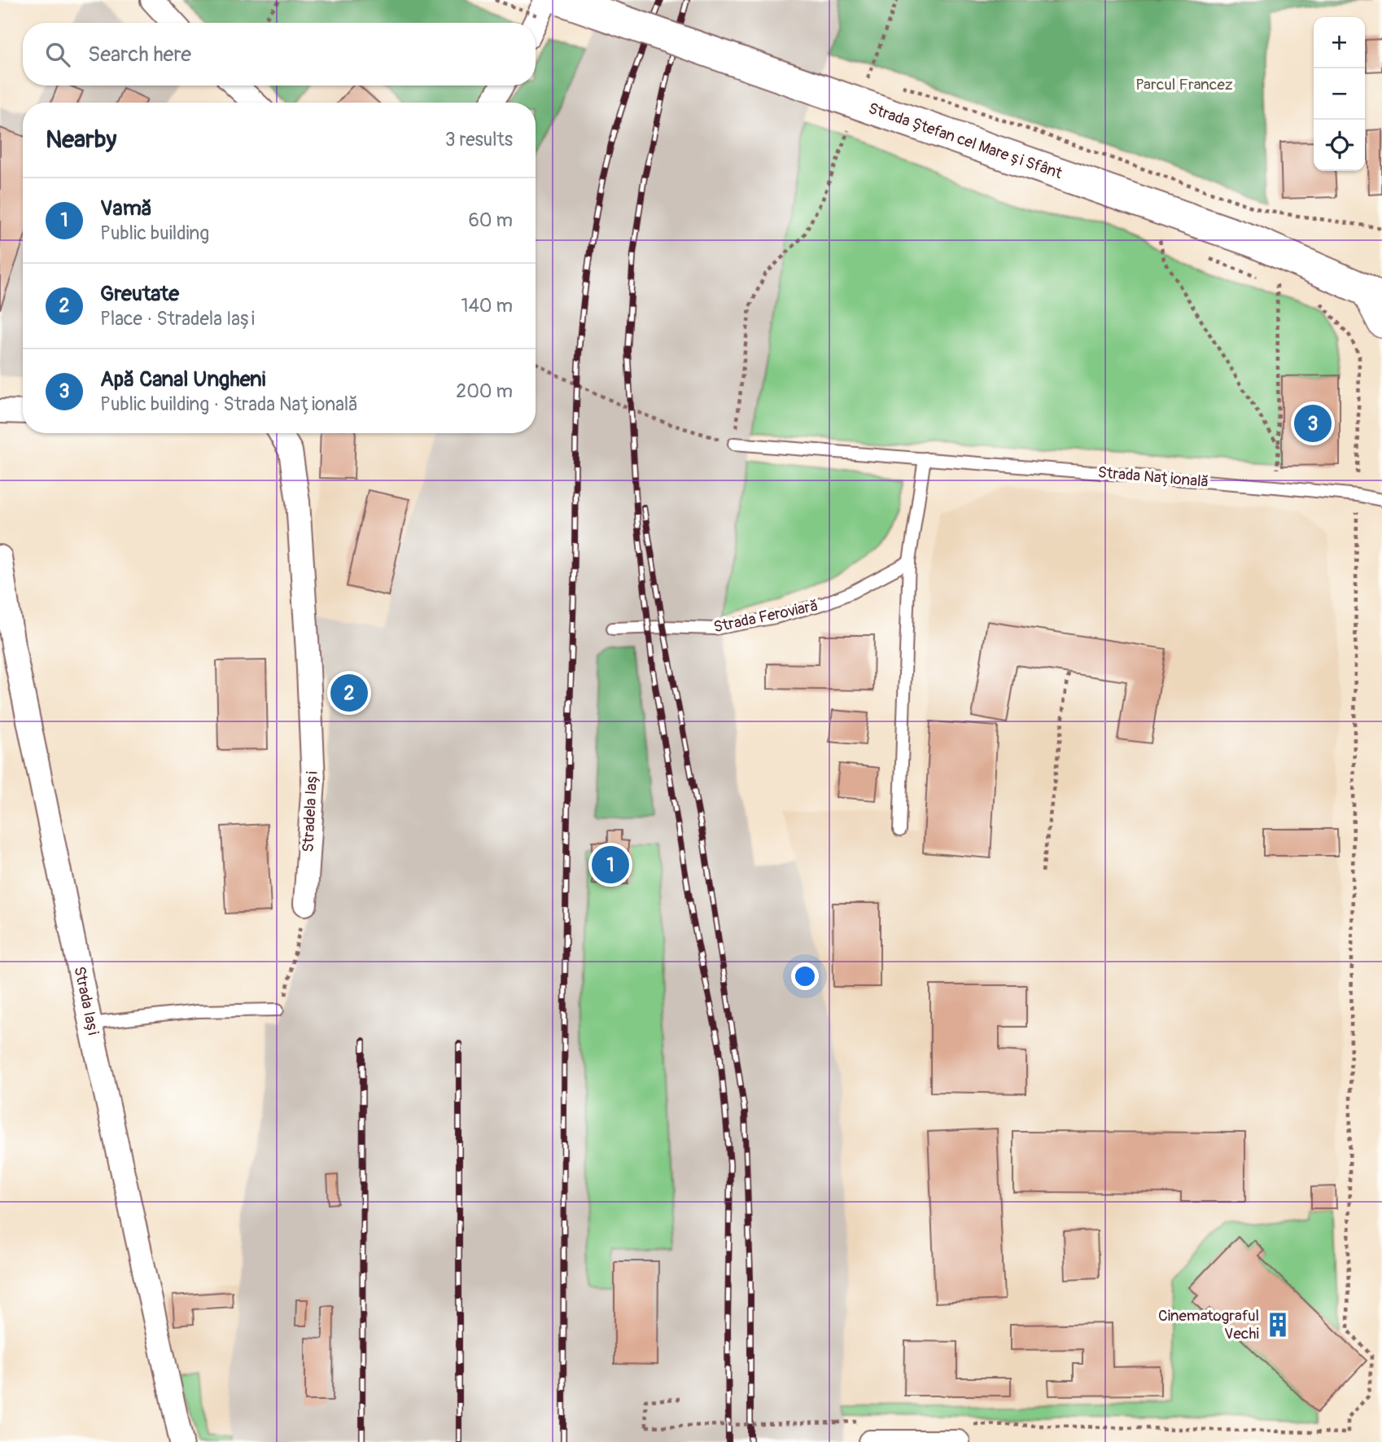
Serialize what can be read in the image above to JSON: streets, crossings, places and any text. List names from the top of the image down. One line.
{"streets":{"main road":["Strada Ștefan cel Mare și Sfânt"],"street":["Stradela Iași","Strada Iași"],"lane":["Strada Națională","Strada Feroviară"]},"parks":["Parcul Francez"],"places":{"building":["Cinematograful Vechi"]},"page":{"map_buttons":["+","−"],"search":"Search here","heading":["Nearby","3 results"],"list":[{"mark":"1","name":"Vamă","note":"Public building","value":"60 m"},{"mark":"2","name":"Greutate","note":"Place · Stradela Iași","value":"140 m"},{"mark":"3","name":"Apă Canal Ungheni","note":"Public building · Strada Națională","value":"200 m"}],"pins":["3","2","1"]}}
